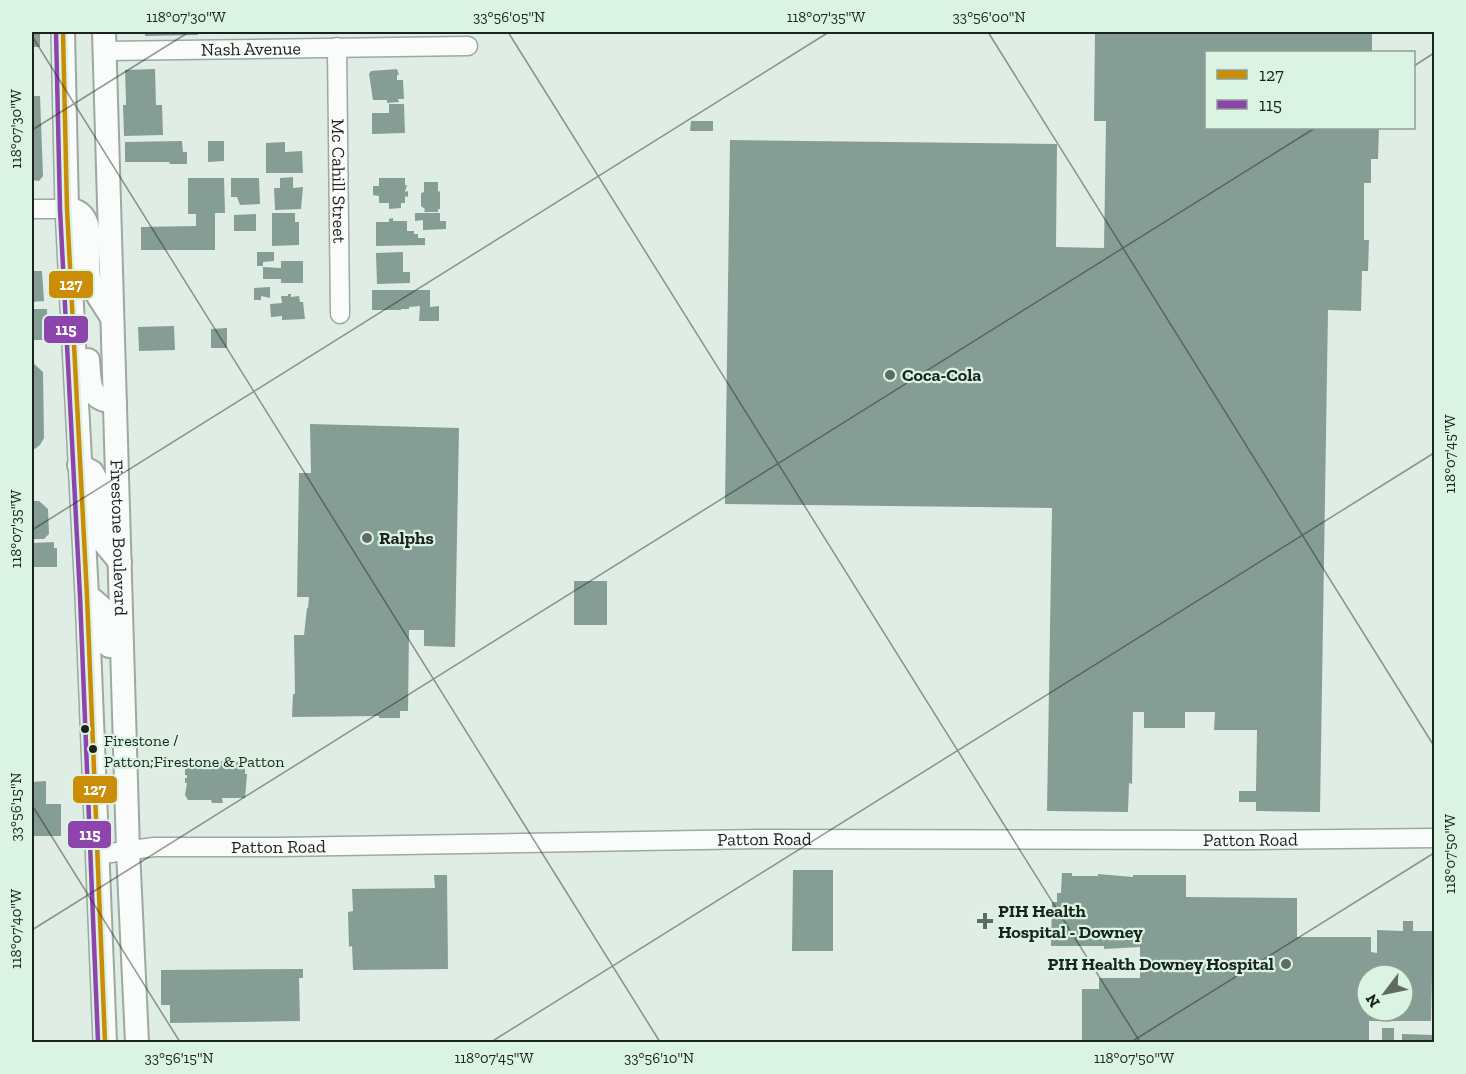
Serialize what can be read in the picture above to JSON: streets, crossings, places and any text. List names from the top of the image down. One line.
{"streets":{"main road":["Firestone Boulevard"],"street":["Nash Avenue","Mc Cahill Street","Patton Road"]},"crossings":[["Nash Avenue","Mc Cahill Street"],["Nash Avenue","Firestone Boulevard"],["Firestone Boulevard","Patton Road"]],"places":{"other":["Coca-Cola","Ralphs","Firestone / Patton;Firestone & Patton","PIH Health Downey Hospital"],"health":["PIH Health Hospital - Downey"]},"lines":["transit line 127","transit line 115"],"legend":["127","115"],"north":"bottom left","coordinates":["118°07'30\"W","33°56'05\"N","118°07'35\"W","33°56'00\"N","118°07'45\"W","33°56'15\"N","118°07'50\"W","118°07'40\"W","33°56'10\"N"]}
